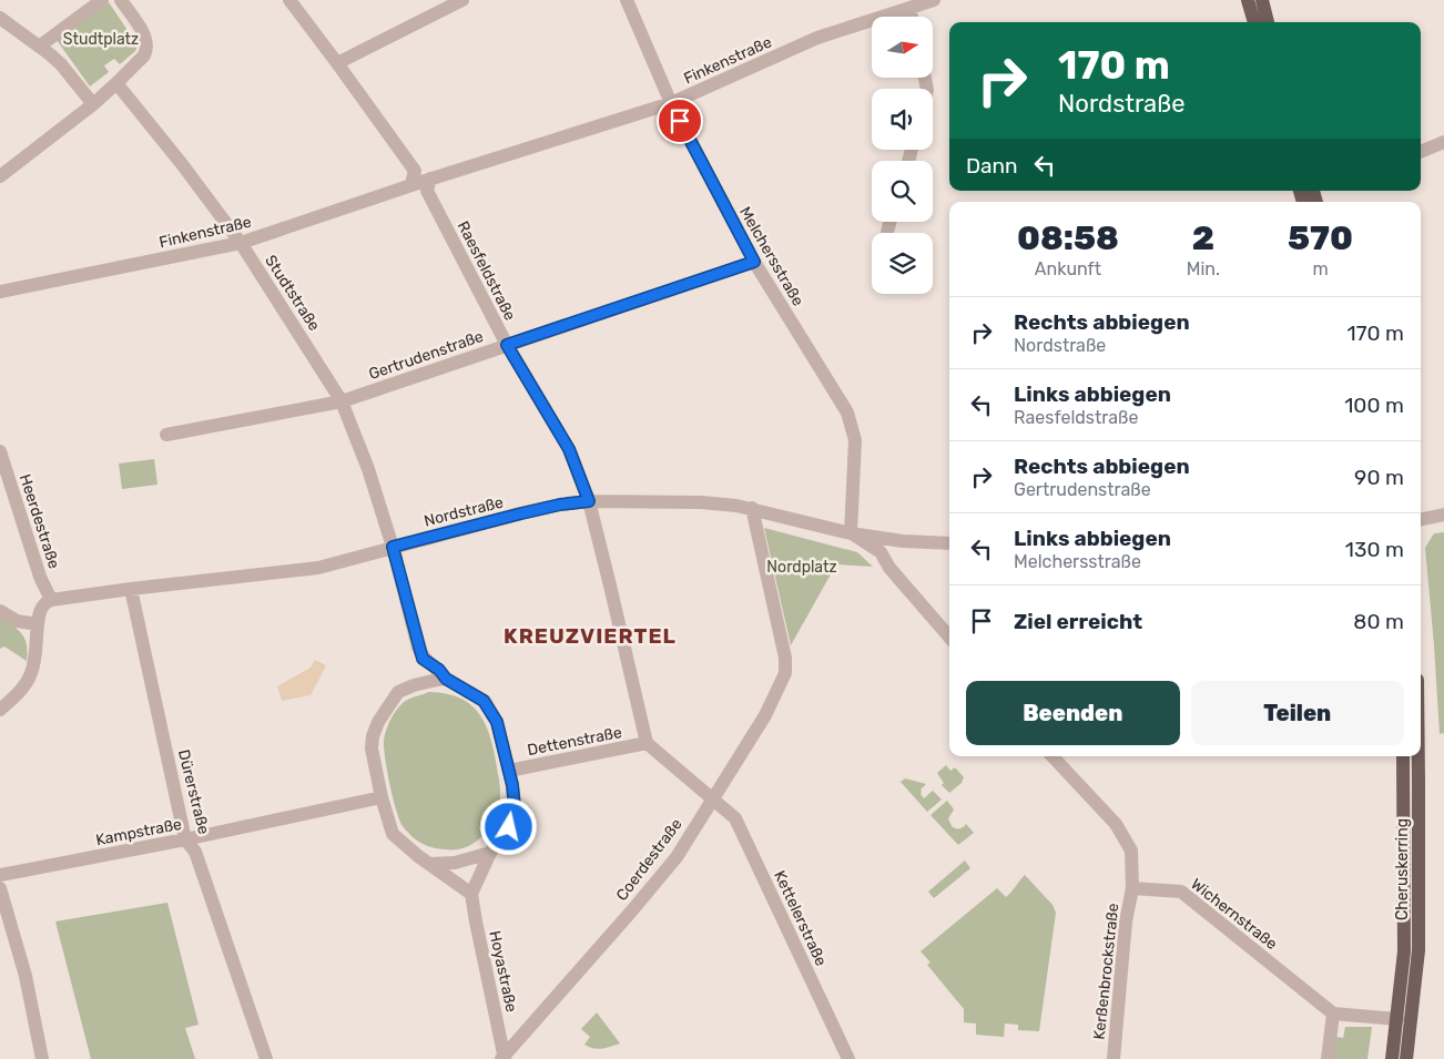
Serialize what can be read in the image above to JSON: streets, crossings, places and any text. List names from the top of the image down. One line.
{"streets":{"main road":["Cheruskerring"],"street":["Finkenstraße","Melchersstraße","Raesfeldstraße","Studtstraße","Gertrudenstraße","Nordstraße","Heerdestraße","Dettenstraße","Dürerstraße","Kampstraße","Coerdestraße","Wichernstraße","Kettelerstraße","Hoyastraße","Kerßenbrockstraße"]},"crossings":[["Finkenstraße","Melchersstraße"],["Finkenstraße","Raesfeldstraße"],["Finkenstraße","Studtstraße"],["Melchersstraße","Gertrudenstraße"],["Melchersstraße","Nordstraße"],["Raesfeldstraße","Gertrudenstraße"],["Raesfeldstraße","Nordstraße"],["Raesfeldstraße","Dettenstraße"],["Studtstraße","Gertrudenstraße"],["Studtstraße","Nordstraße"],["Nordstraße","Heerdestraße"],["Nordstraße","Dürerstraße"],["Nordstraße","Coerdestraße"],["Dettenstraße","Kampstraße"],["Dürerstraße","Kampstraße"],["Coerdestraße","Kettelerstraße"],["Coerdestraße","Hoyastraße"],["Wichernstraße","Kerßenbrockstraße"]],"districts":["KREUZVIERTEL"],"parks":["Studtplatz","Nordplatz"],"north":"right","page":{"turn":["170 m","Nordstraße"],"then":"Dann","eta":["08:58","Ankunft","2","Min.","570","m"],"list":[{"name":"Rechts abbiegen","note":"Nordstraße","value":"170 m"},{"name":"Links abbiegen","note":"Raesfeldstraße","value":"100 m"},{"name":"Rechts abbiegen","note":"Gertrudenstraße","value":"90 m"},{"name":"Links abbiegen","note":"Melchersstraße","value":"130 m"},{"name":"Ziel erreicht","value":"80 m"}],"buttons":["Beenden","Teilen"]}}
